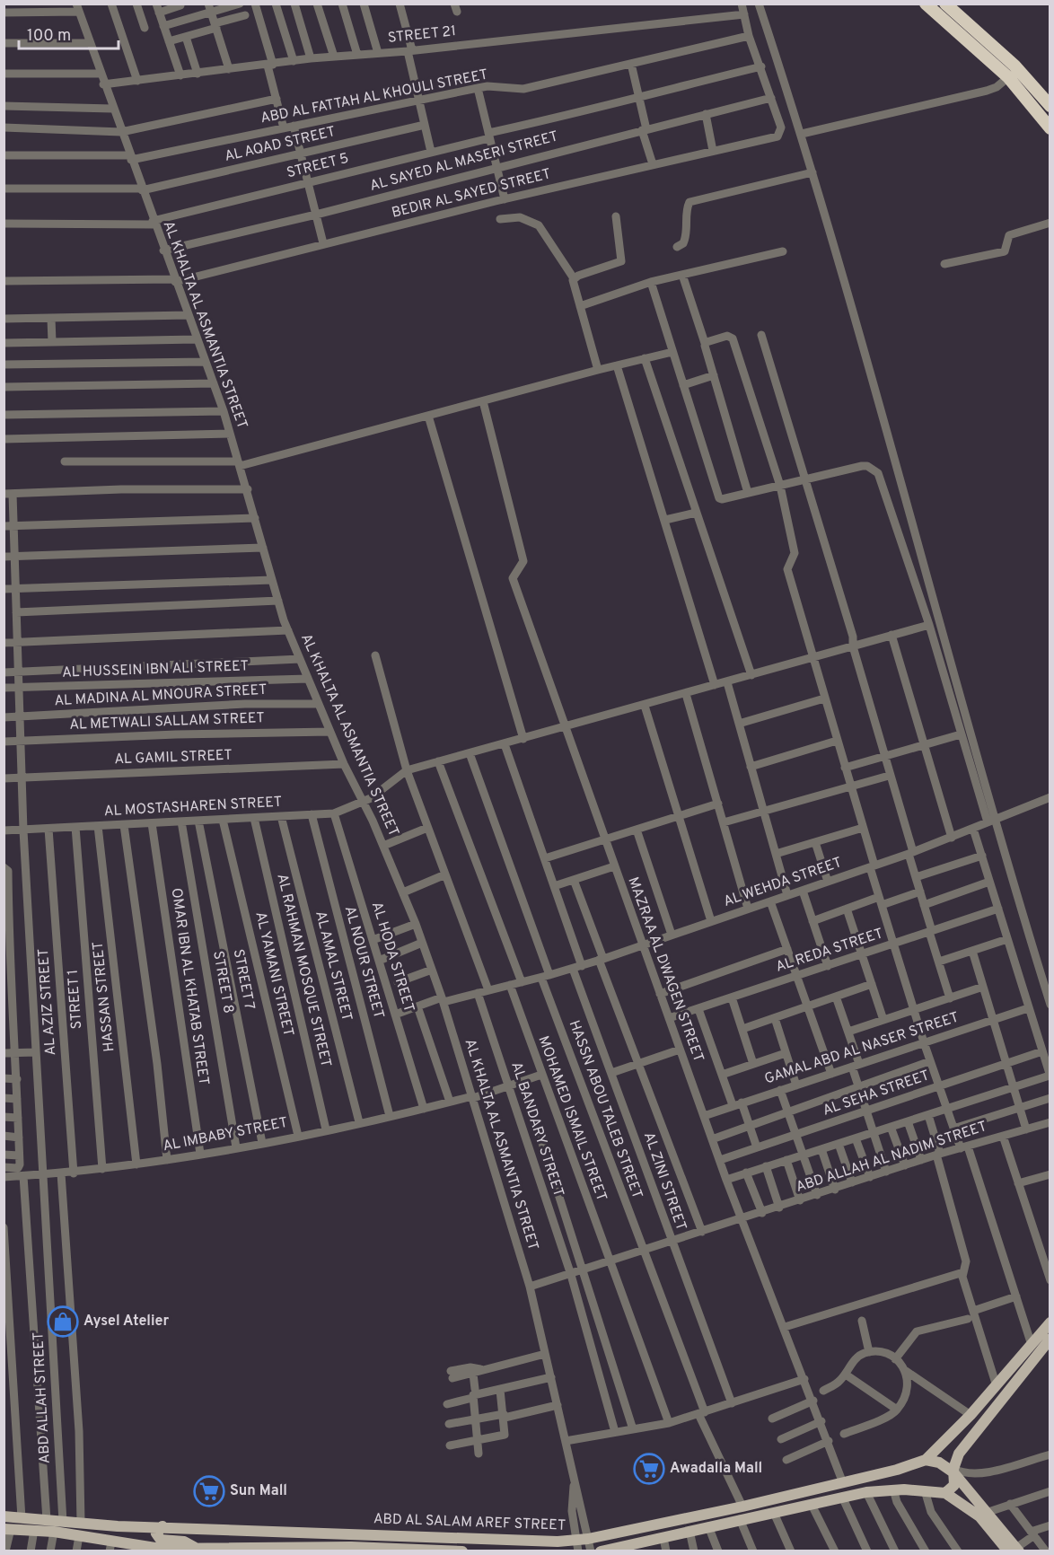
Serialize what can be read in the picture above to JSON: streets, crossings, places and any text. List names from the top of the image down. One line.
{"streets":{"main road":["ABD AL SALAM AREF STREET"],"street":["STREET 21","ABD AL FATTAH AL KHOULI STREET","AL AQAD STREET","AL SAYED AL MASERI STREET","STREET 5","BEDIR AL SAYED STREET","AL KHALTA AL ASMANTIA STREET","AL HUSSEIN IBN ALI STREET","AL MADINA AL MNOURA STREET","AL METWALI SALLAM STREET","AL GAMIL STREET","AL MOSTASHAREN STREET","AL WEHDA STREET","AL REDA STREET","AL HODA STREET","AL NOUR STREET","AL AMAL STREET","MAZRAA AL DWAGEN STREET","AL RAHMAN MOSQUE STREET","AL YAMANI STREET","STREET 7","STREET 8","OMAR IBN AL KHATAB STREET","HASSAN STREET","STREET 1","AL AZIZ STREET","GAMAL ABD AL NASER STREET","AL SEHA STREET","HASSN ABOU TALEB STREET","MOHAMED ISMAIL STREET","AL BANDARY STREET","AL IMBABY STREET","ABD ALLAH AL NADIM STREET","AL ZINI STREET","ABD ALLAH STREET"]},"crossings":[["STREET 21","AL KHALTA AL ASMANTIA STREET"],["ABD AL FATTAH AL KHOULI STREET","AL KHALTA AL ASMANTIA STREET"],["AL AQAD STREET","AL KHALTA AL ASMANTIA STREET"],["AL SAYED AL MASERI STREET","AL KHALTA AL ASMANTIA STREET"],["STREET 5","AL KHALTA AL ASMANTIA STREET"],["BEDIR AL SAYED STREET","AL KHALTA AL ASMANTIA STREET"],["AL KHALTA AL ASMANTIA STREET","AL HUSSEIN IBN ALI STREET"],["AL KHALTA AL ASMANTIA STREET","AL MADINA AL MNOURA STREET"],["AL KHALTA AL ASMANTIA STREET","AL METWALI SALLAM STREET"],["AL KHALTA AL ASMANTIA STREET","AL GAMIL STREET"],["AL KHALTA AL ASMANTIA STREET","AL MOSTASHAREN STREET"],["AL KHALTA AL ASMANTIA STREET","AL WEHDA STREET"],["AL KHALTA AL ASMANTIA STREET","AL IMBABY STREET"],["AL KHALTA AL ASMANTIA STREET","ABD ALLAH AL NADIM STREET"],["AL KHALTA AL ASMANTIA STREET","ABD AL SALAM AREF STREET"],["AL HUSSEIN IBN ALI STREET","ABD ALLAH STREET"],["AL MADINA AL MNOURA STREET","ABD ALLAH STREET"],["AL METWALI SALLAM STREET","ABD ALLAH STREET"],["AL GAMIL STREET","ABD ALLAH STREET"],["AL MOSTASHAREN STREET","AL HODA STREET"],["AL MOSTASHAREN STREET","AL NOUR STREET"],["AL MOSTASHAREN STREET","AL AMAL STREET"],["AL MOSTASHAREN STREET","AL RAHMAN MOSQUE STREET"],["AL MOSTASHAREN STREET","AL YAMANI STREET"],["AL MOSTASHAREN STREET","STREET 7"],["AL MOSTASHAREN STREET","STREET 8"],["AL MOSTASHAREN STREET","OMAR IBN AL KHATAB STREET"],["AL MOSTASHAREN STREET","HASSAN STREET"],["AL MOSTASHAREN STREET","STREET 1"],["AL MOSTASHAREN STREET","AL AZIZ STREET"],["AL MOSTASHAREN STREET","ABD ALLAH STREET"],["AL WEHDA STREET","AL HODA STREET"],["AL WEHDA STREET","MAZRAA AL DWAGEN STREET"],["AL WEHDA STREET","HASSN ABOU TALEB STREET"],["AL WEHDA STREET","MOHAMED ISMAIL STREET"],["AL WEHDA STREET","AL BANDARY STREET"],["AL WEHDA STREET","AL ZINI STREET"],["AL REDA STREET","MAZRAA AL DWAGEN STREET"],["AL HODA STREET","AL IMBABY STREET"],["AL NOUR STREET","AL IMBABY STREET"],["AL AMAL STREET","AL IMBABY STREET"],["MAZRAA AL DWAGEN STREET","GAMAL ABD AL NASER STREET"],["MAZRAA AL DWAGEN STREET","AL SEHA STREET"],["MAZRAA AL DWAGEN STREET","ABD ALLAH AL NADIM STREET"],["MAZRAA AL DWAGEN STREET","ABD AL SALAM AREF STREET"],["AL RAHMAN MOSQUE STREET","AL IMBABY STREET"],["AL YAMANI STREET","AL IMBABY STREET"],["STREET 7","AL IMBABY STREET"],["STREET 8","AL IMBABY STREET"],["OMAR IBN AL KHATAB STREET","AL IMBABY STREET"],["HASSAN STREET","AL IMBABY STREET"],["STREET 1","AL IMBABY STREET"],["AL AZIZ STREET","AL IMBABY STREET"],["HASSN ABOU TALEB STREET","ABD ALLAH AL NADIM STREET"],["HASSN ABOU TALEB STREET","ABD AL SALAM AREF STREET"],["MOHAMED ISMAIL STREET","AL IMBABY STREET"],["MOHAMED ISMAIL STREET","ABD ALLAH AL NADIM STREET"],["AL BANDARY STREET","AL IMBABY STREET"],["AL BANDARY STREET","ABD ALLAH AL NADIM STREET"],["AL IMBABY STREET","ABD ALLAH STREET"],["ABD ALLAH AL NADIM STREET","AL ZINI STREET"],["ABD ALLAH STREET","ABD AL SALAM AREF STREET"]],"places":{"shop":["Aysel Atelier"],"supermarket":["Awadalla Mall","Sun Mall"]},"scale_bar":"100 m"}
